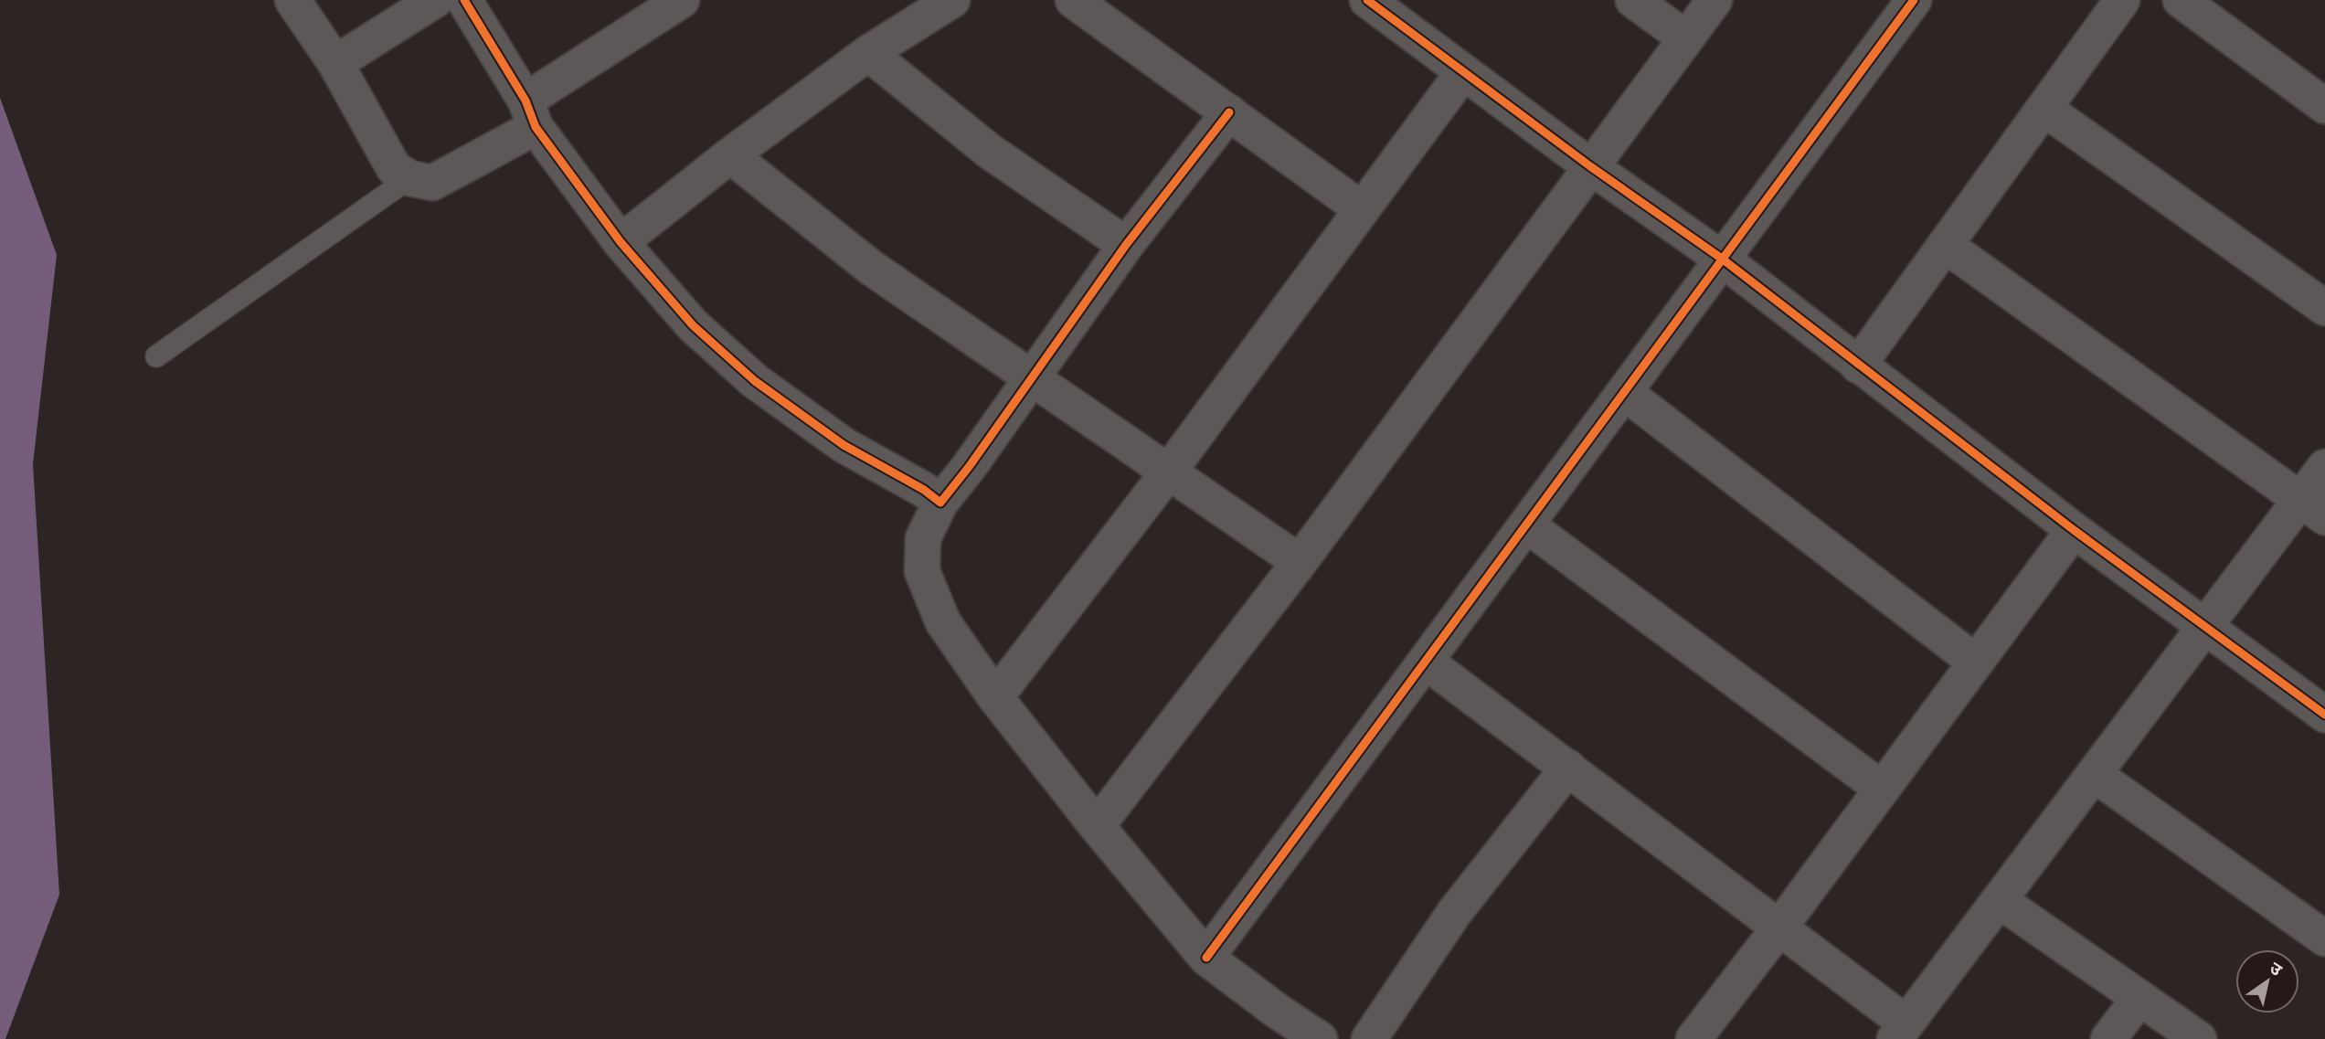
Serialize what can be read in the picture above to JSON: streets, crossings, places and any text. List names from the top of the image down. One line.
{"north":"top right"}
